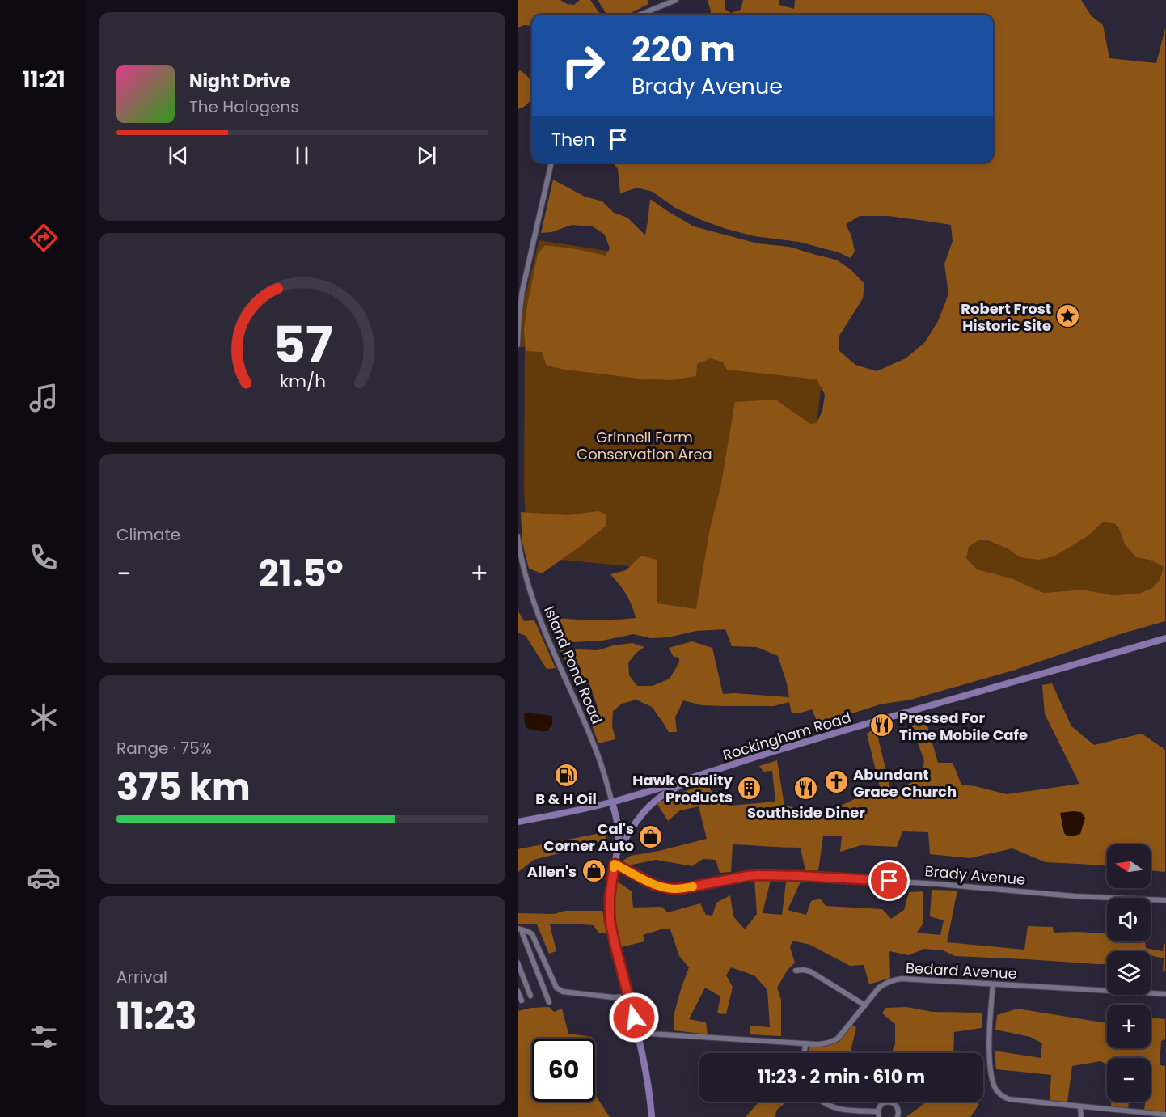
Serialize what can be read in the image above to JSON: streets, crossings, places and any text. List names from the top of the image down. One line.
{"streets":{"main road":["Rockingham Road"],"street":["Island Pond Road","Brady Avenue","Bedard Avenue"]},"crossings":[["Island Pond Road","Rockingham Road"]],"parks":["Grinnell Farm Conservation Area"],"places":{"place":["Robert Frost Historic Site"],"restaurant":["Pressed For Time Mobile Cafe","Southside Diner"],"fuel station":["B & H Oil"],"church":["Abundant Grace Church"],"building":["Hawk Quality Products"],"shop":["Cal's Corner Auto","Allen's"]},"north":"left","page":{"tabs":"11:21","turn":["220 m","Brady Avenue"],"song":["Night Drive","The Halogens"],"then":"Then","tile":["Climate",["Range · 75%","375 km"],["Arrival","11:23"]],"heat":["−","21.5°","+"],"map_buttons":["+","−"],"limit":"60","trip":"11:23 · 2 min · 610 m","gauge":["57","km/h"]}}
